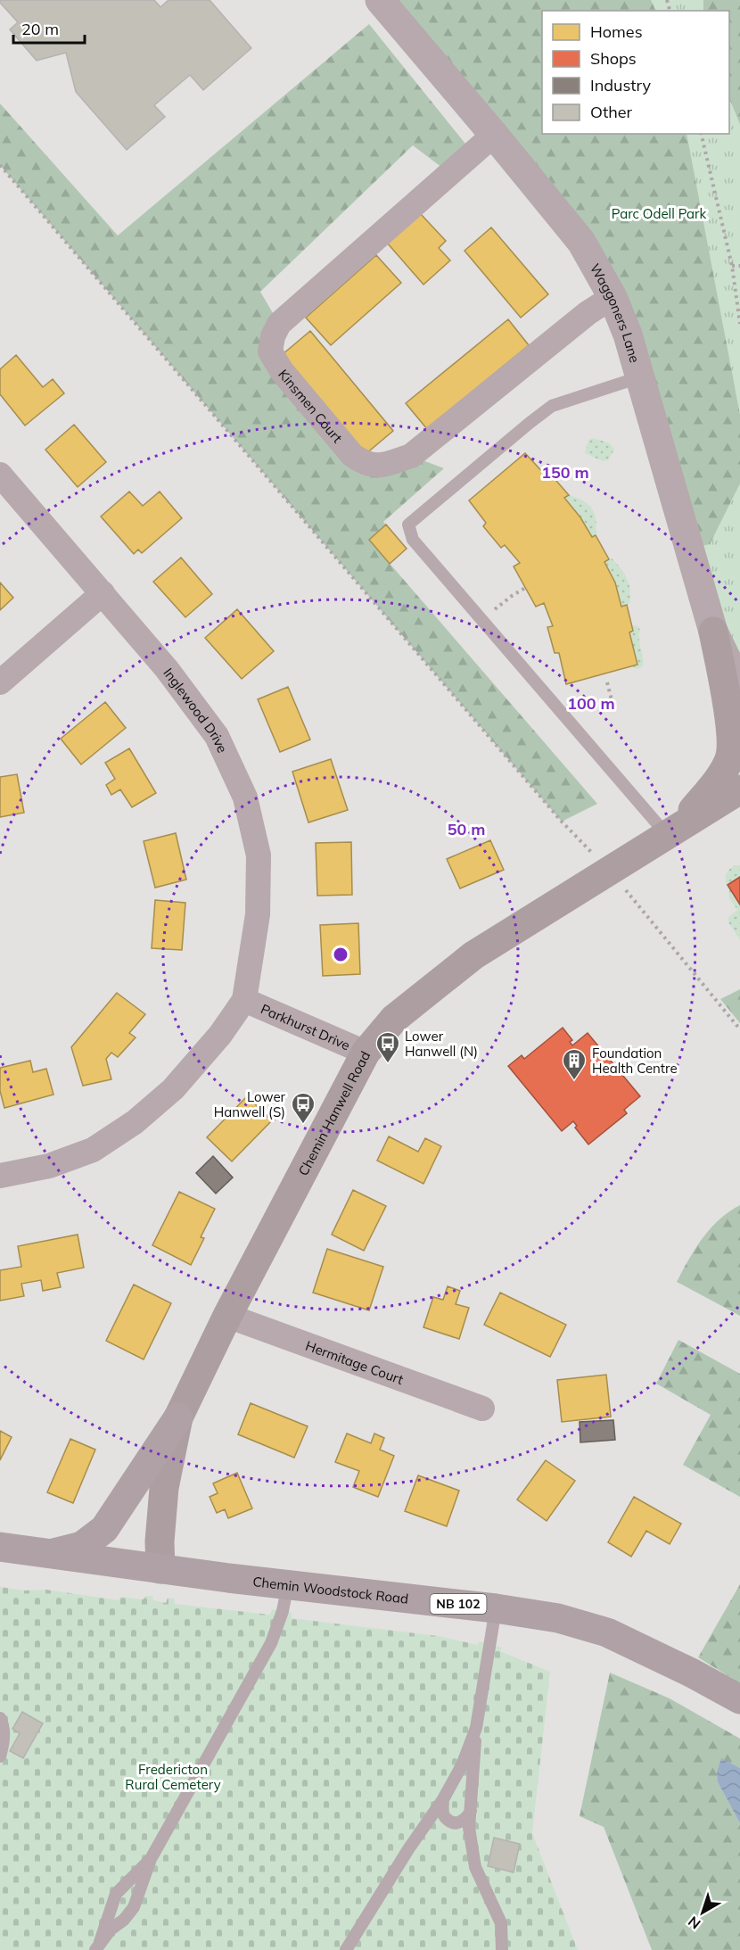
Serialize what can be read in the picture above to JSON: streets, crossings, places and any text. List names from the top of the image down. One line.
{"streets":{"main road":["Chemin Hanwell Road","Chemin Woodstock Road","NB 102"],"street":["Waggoners Lane","Kinsmen Court","Inglewood Drive","Parkhurst Drive","Hermitage Court"]},"crossings":[["Waggoners Lane","Kinsmen Court"],["Inglewood Drive","Parkhurst Drive"],["Parkhurst Drive","Chemin Hanwell Road"],["Chemin Hanwell Road","Hermitage Court"],["Chemin Hanwell Road","Chemin Woodstock Road"]],"parks":["Parc Odell Park","Fredericton Rural Cemetery"],"places":{"bus stop":["Lower Hanwell (N)","Lower Hanwell (S)"],"building":["Foundation Health Centre"]},"legend":["Homes","Shops","Industry","Other"],"scale_bar":"20 m","north":"bottom left","rings":["150 m","100 m","50 m"]}
